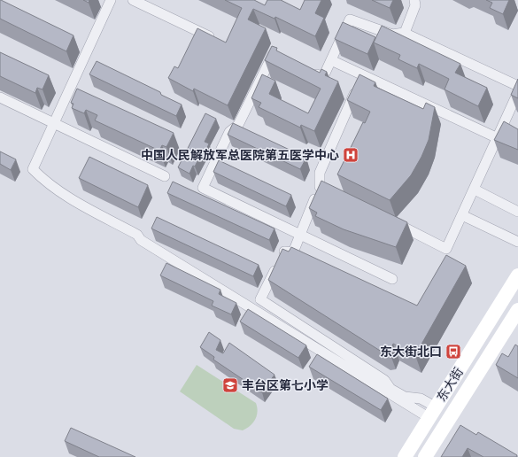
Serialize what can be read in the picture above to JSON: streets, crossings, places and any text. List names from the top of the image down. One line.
{"streets":{"main road":["东大街"]},"places":{"hospital":["中国人民解放军总医院第五医学中心"],"bus stop":["东大街北口"],"school or university":["丰台区第七小学"]}}
